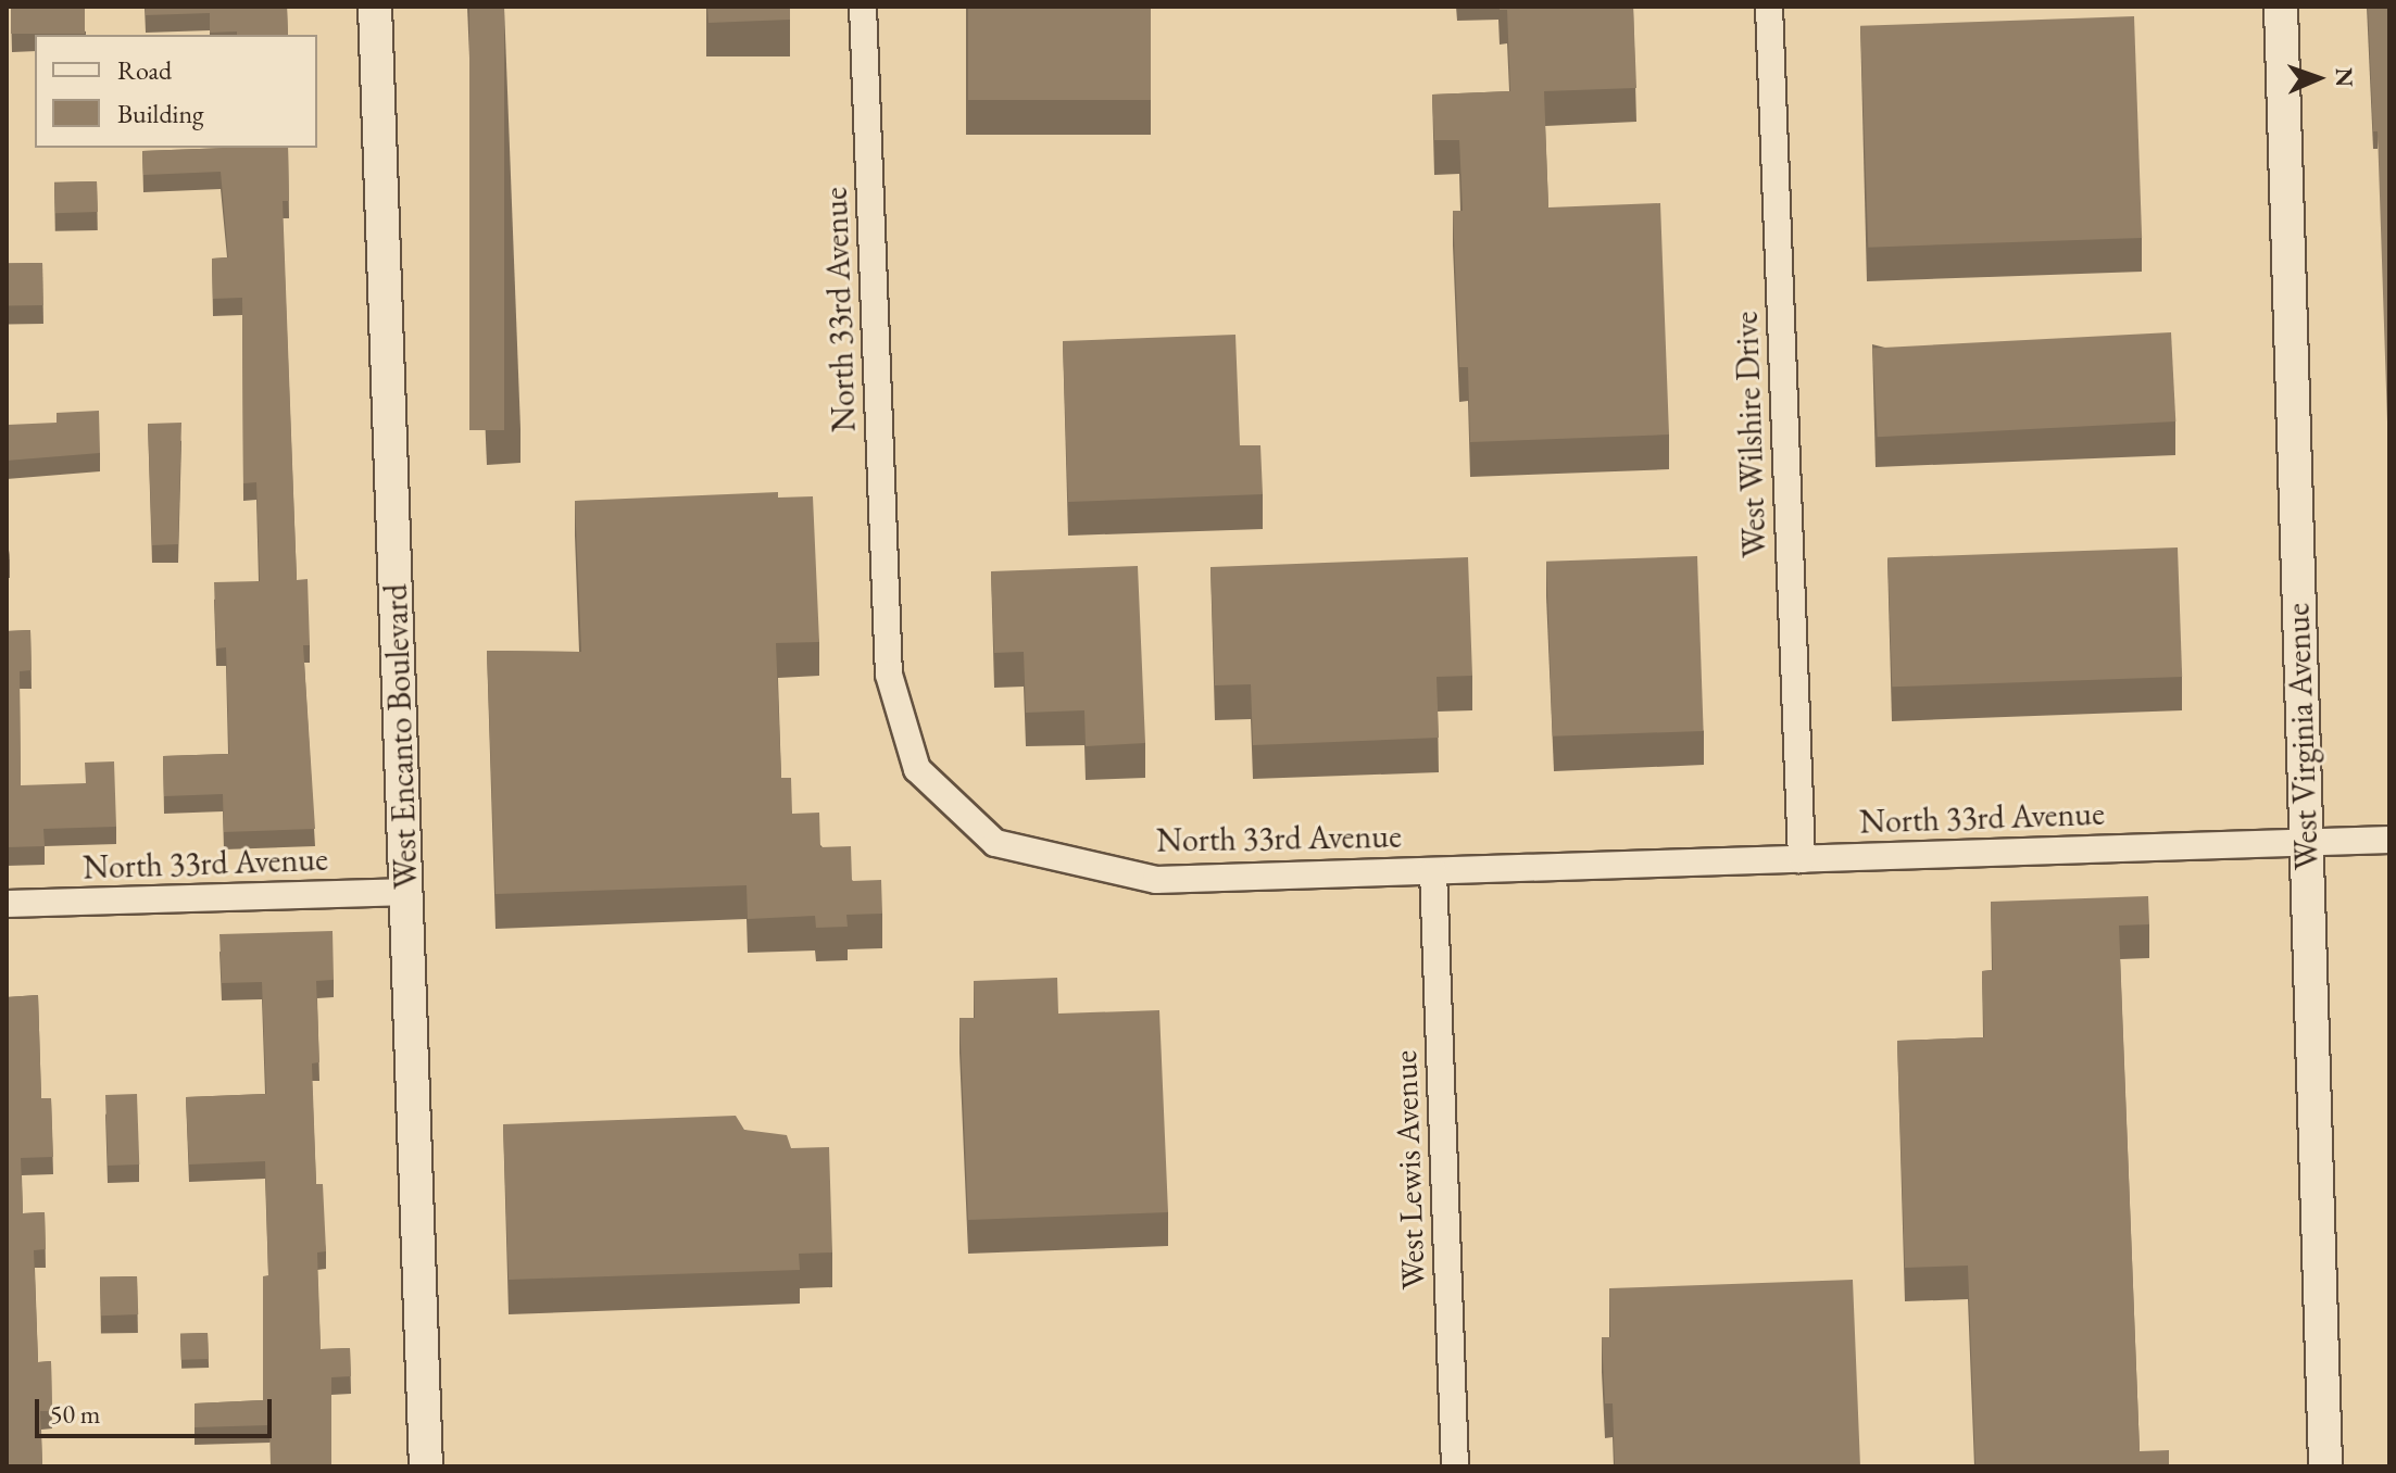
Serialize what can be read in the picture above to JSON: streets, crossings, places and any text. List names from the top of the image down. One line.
{"streets":{"street":["North 33rd Avenue","West Wilshire Drive","West Encanto Boulevard","West Virginia Avenue","West Lewis Avenue"]},"crossings":[["North 33rd Avenue","West Wilshire Drive"],["North 33rd Avenue","West Encanto Boulevard"],["North 33rd Avenue","West Virginia Avenue"],["North 33rd Avenue","West Lewis Avenue"]],"legend":["Road","Building"],"scale_bar":"50 m","north":"right"}
